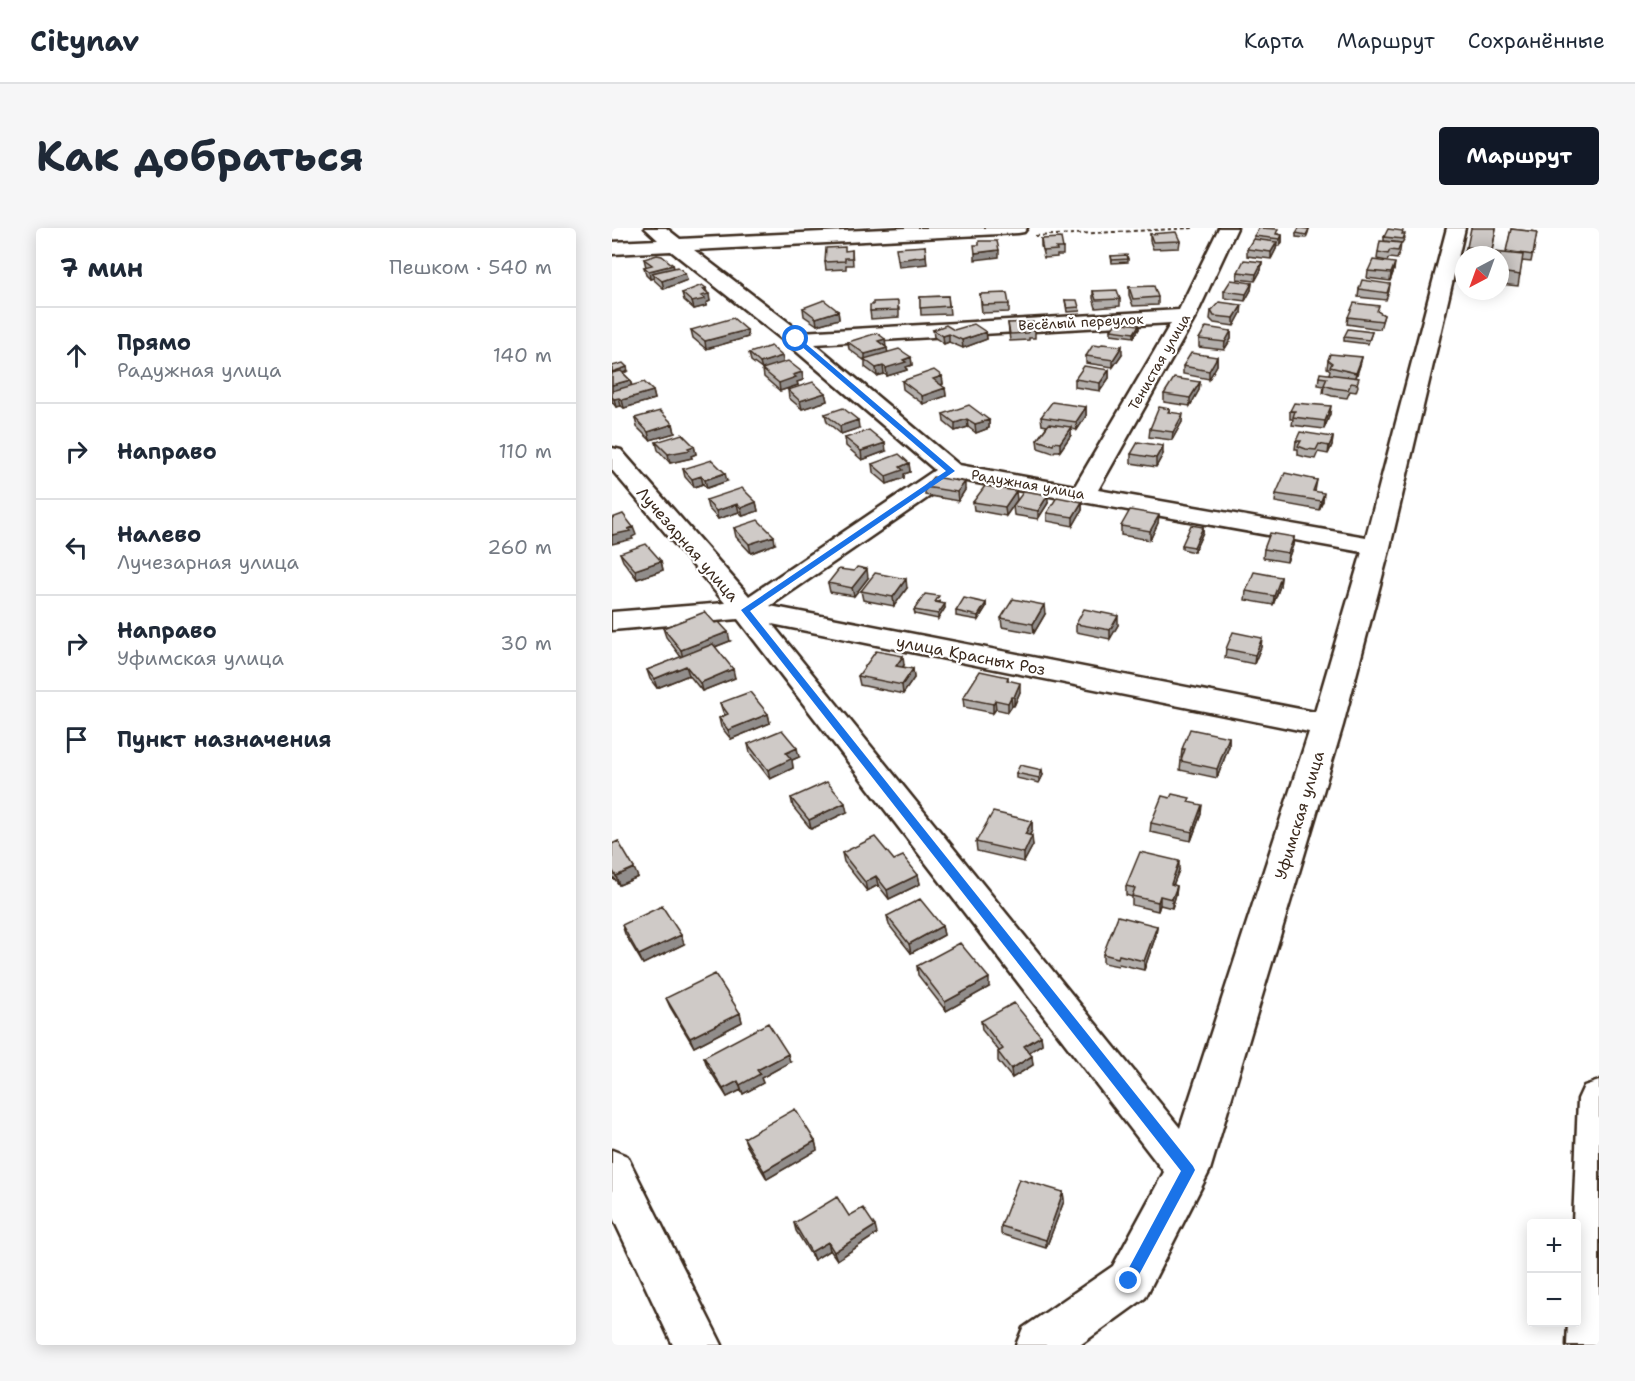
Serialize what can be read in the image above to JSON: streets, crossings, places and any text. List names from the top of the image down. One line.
{"streets":{"street":["Весёлый переулок","Тенистая улица","Радужная улица","Лучезарная улица","улица Красных Роз","Уфимская улица"]},"crossings":[["Весёлый переулок","Тенистая улица"],["Весёлый переулок","Радужная улица"],["Тенистая улица","Радужная улица"],["Радужная улица","Уфимская улица"],["Лучезарная улица","улица Красных Роз"],["Лучезарная улица","Уфимская улица"],["улица Красных Роз","Уфимская улица"]],"north":"bottom left","page":{"header":"Citynav","nav":["Карта","Маршрут","Сохранённые"],"buttons":"Маршрут","title":"Как добраться","heading":["7 мин","Пешком · 540 m"],"list":[["Прямо","Радужная улица","140 m"],["Направо","110 m"],["Налево","Лучезарная улица","260 m"],["Направо","Уфимская улица","30 m"],"Пункт назначения"],"map_buttons":["+","−"]}}
